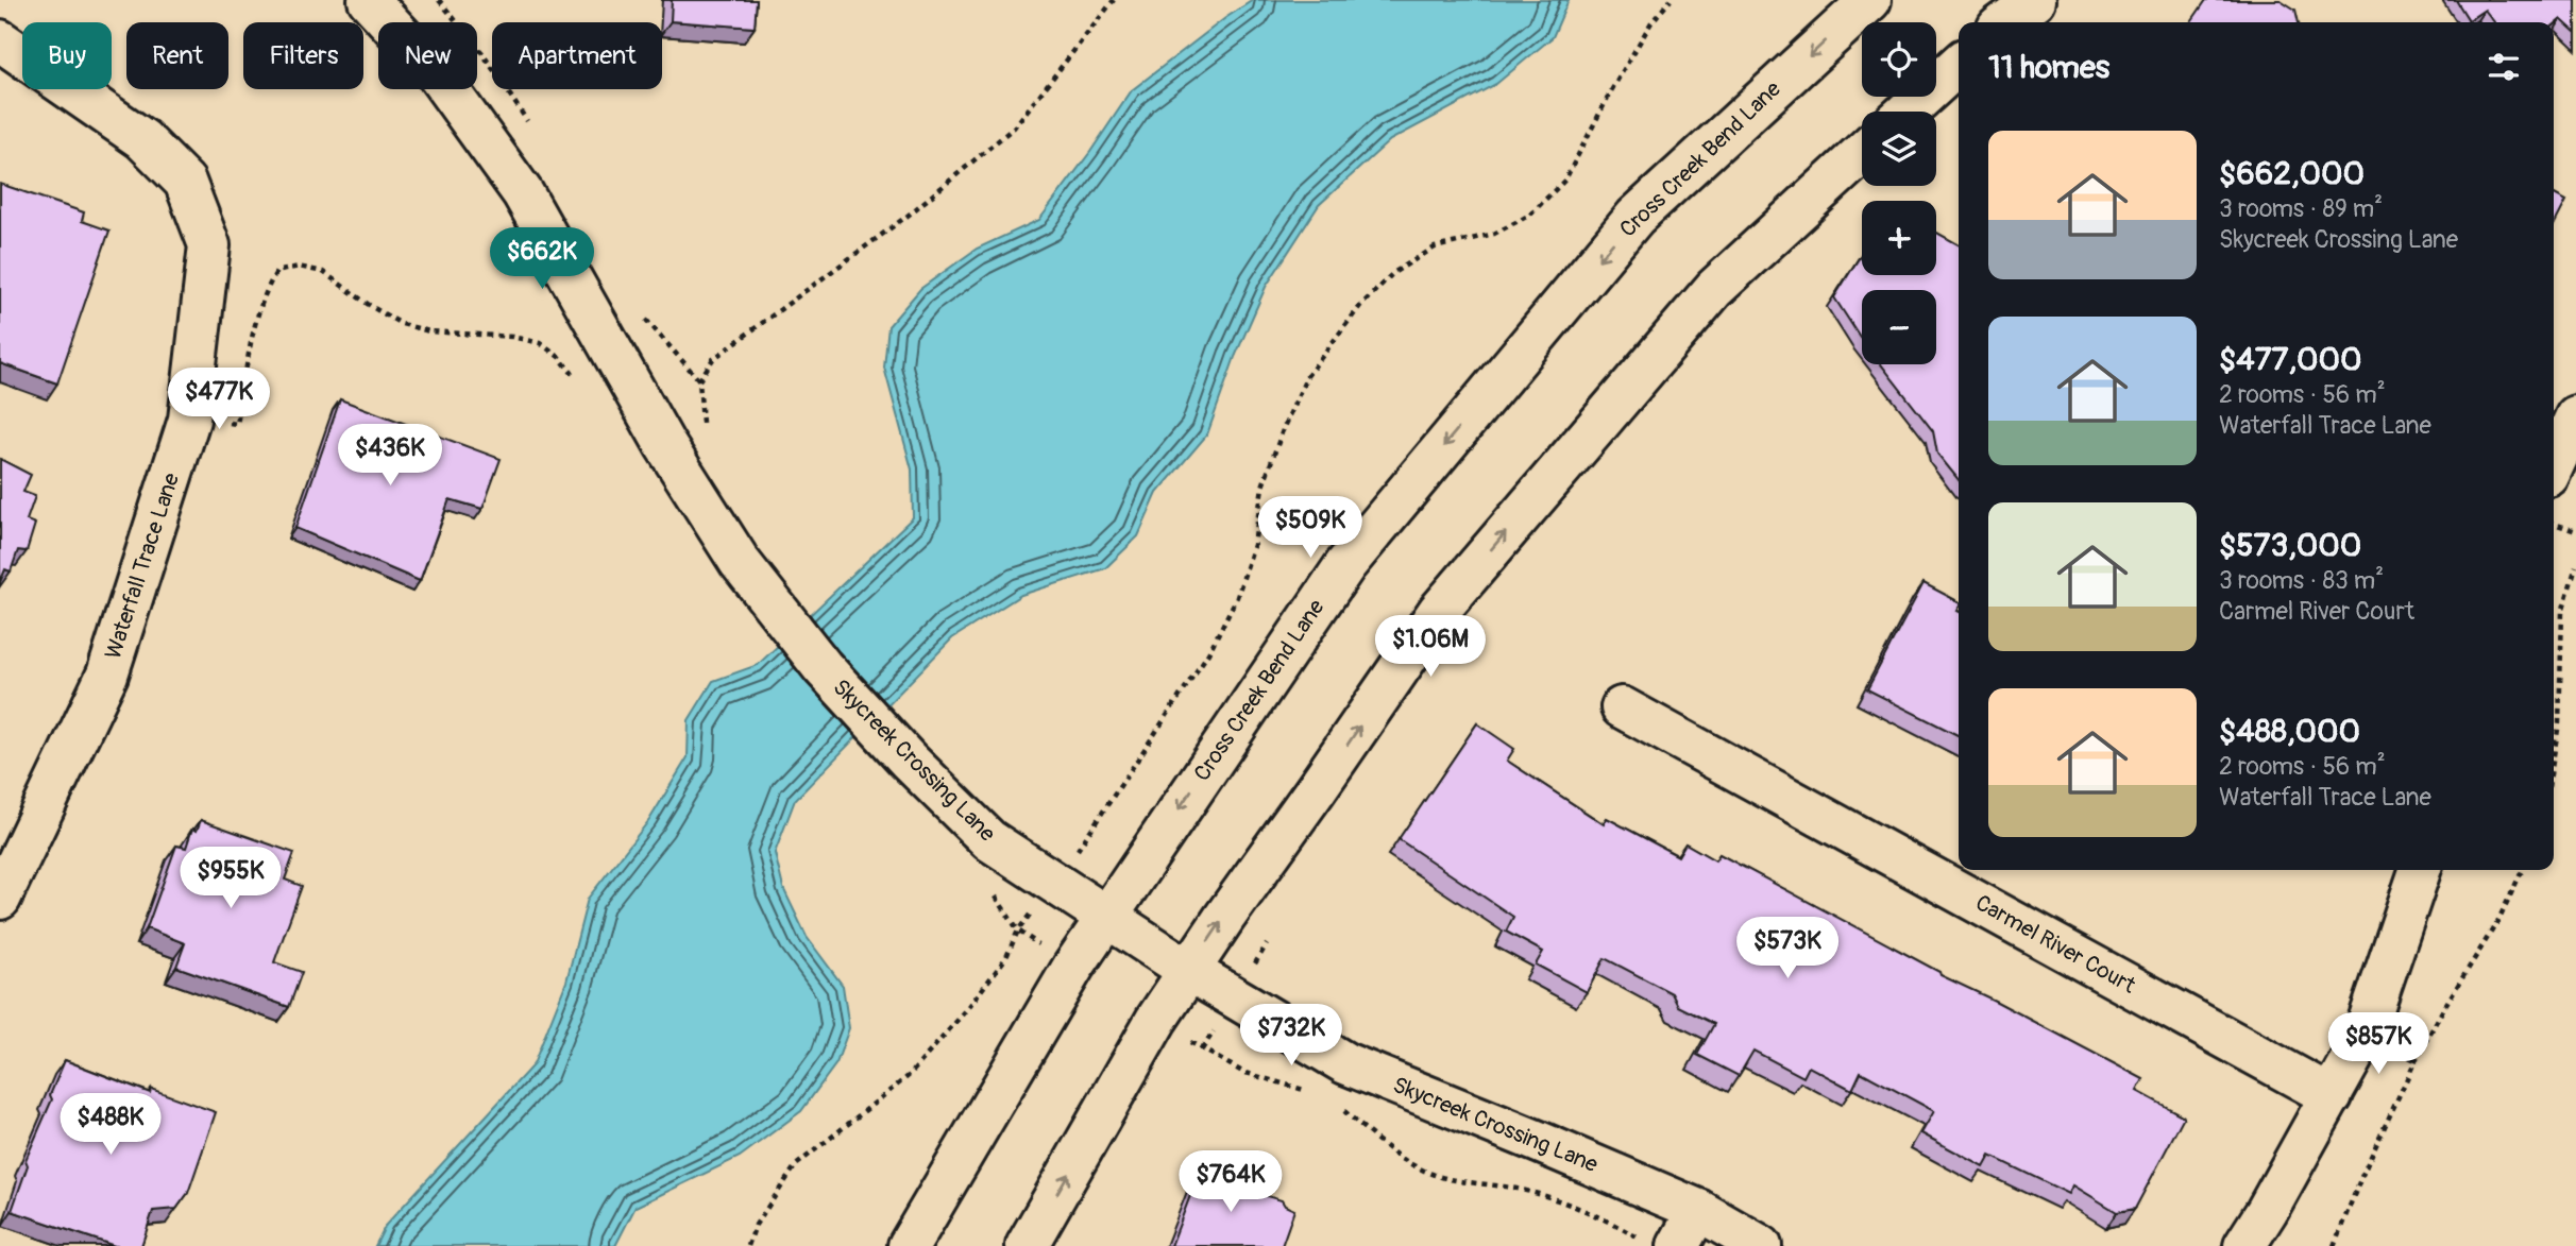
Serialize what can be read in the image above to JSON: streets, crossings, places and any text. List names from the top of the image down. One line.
{"streets":{"street":["Cross Creek Bend Lane","Waterfall Trace Lane","Skycreek Crossing Lane","Carmel River Court"]},"crossings":[["Cross Creek Bend Lane","Skycreek Crossing Lane"]],"page":{"map_buttons":["+","−"],"chip":["Buy","Rent","Filters","New","Apartment"],"heading":"11 homes","list":[{"name":"$662,000","note":"3 rooms · 89 m² · Skycreek Crossing Lane"},{"name":"$477,000","note":"2 rooms · 56 m² · Waterfall Trace Lane"},{"name":"$573,000","note":"3 rooms · 83 m² · Carmel River Court"},{"name":"$488,000","note":"2 rooms · 56 m² · Waterfall Trace Lane"}],"price":["$662K","$477K","$436K","$509K","$1.06M","$955K","$573K","$732K","$857K","$488K","$764K"]}}
